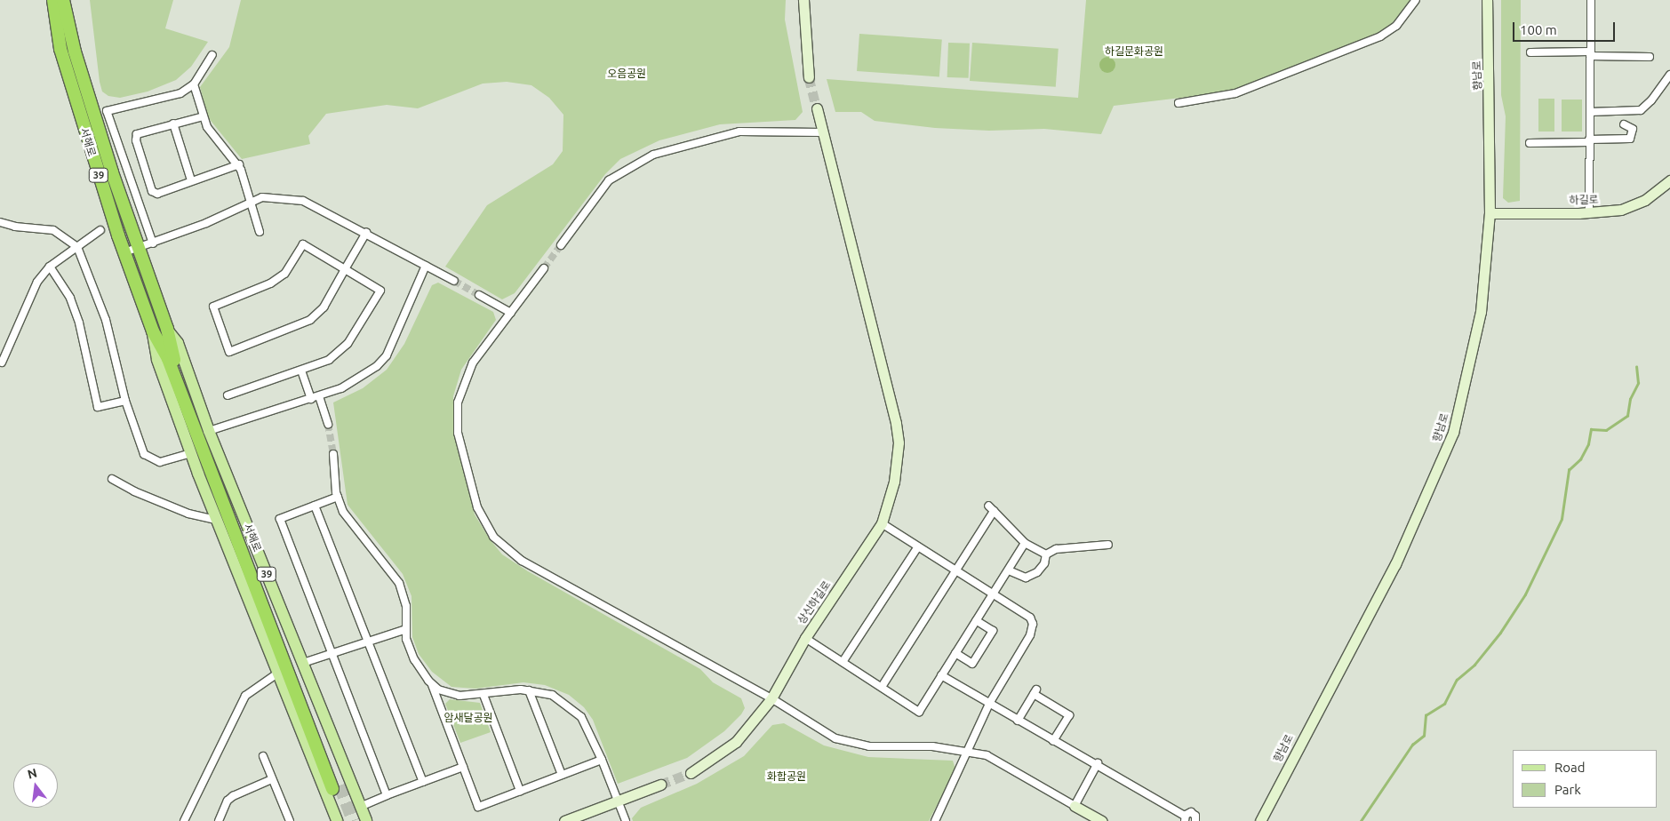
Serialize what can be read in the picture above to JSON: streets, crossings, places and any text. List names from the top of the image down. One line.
{"streets":{"highway":["서해로","39"],"street":["향남로","하길로","상신하길로"]},"crossings":[["향남로","하길로"]],"parks":["하길문화공원","오음공원","암새달공원","화합공원"],"legend":["Road","Park"],"scale_bar":"100 m","north":"top"}
